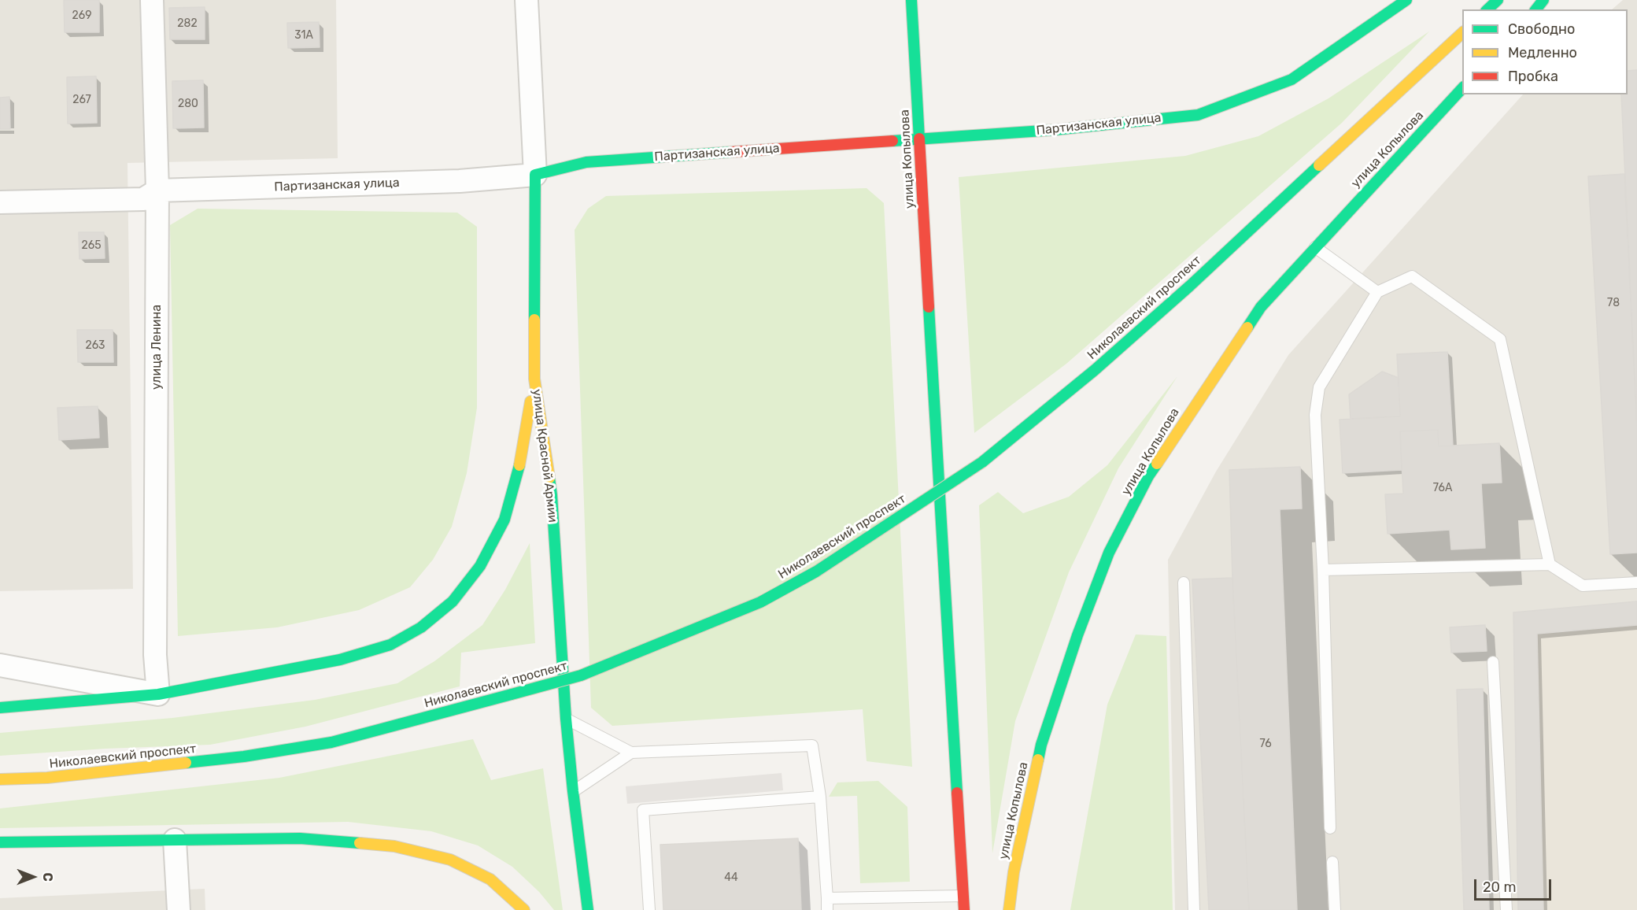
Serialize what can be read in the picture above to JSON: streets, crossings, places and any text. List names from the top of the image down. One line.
{"streets":{"main road":["Партизанская улица","улица Копылова","Николаевский проспект","улица Красной Армии"],"street":["улица Ленина"]},"crossings":[["Партизанская улица","улица Копылова"],["Партизанская улица","улица Ленина"],["Партизанская улица","улица Красной Армии"]],"house_numbers":["269","282","31А","267","280","265","78","263","76А","76","44"],"legend":["Свободно","Медленно","Пробка"],"scale_bar":"20 m","north":"right"}
